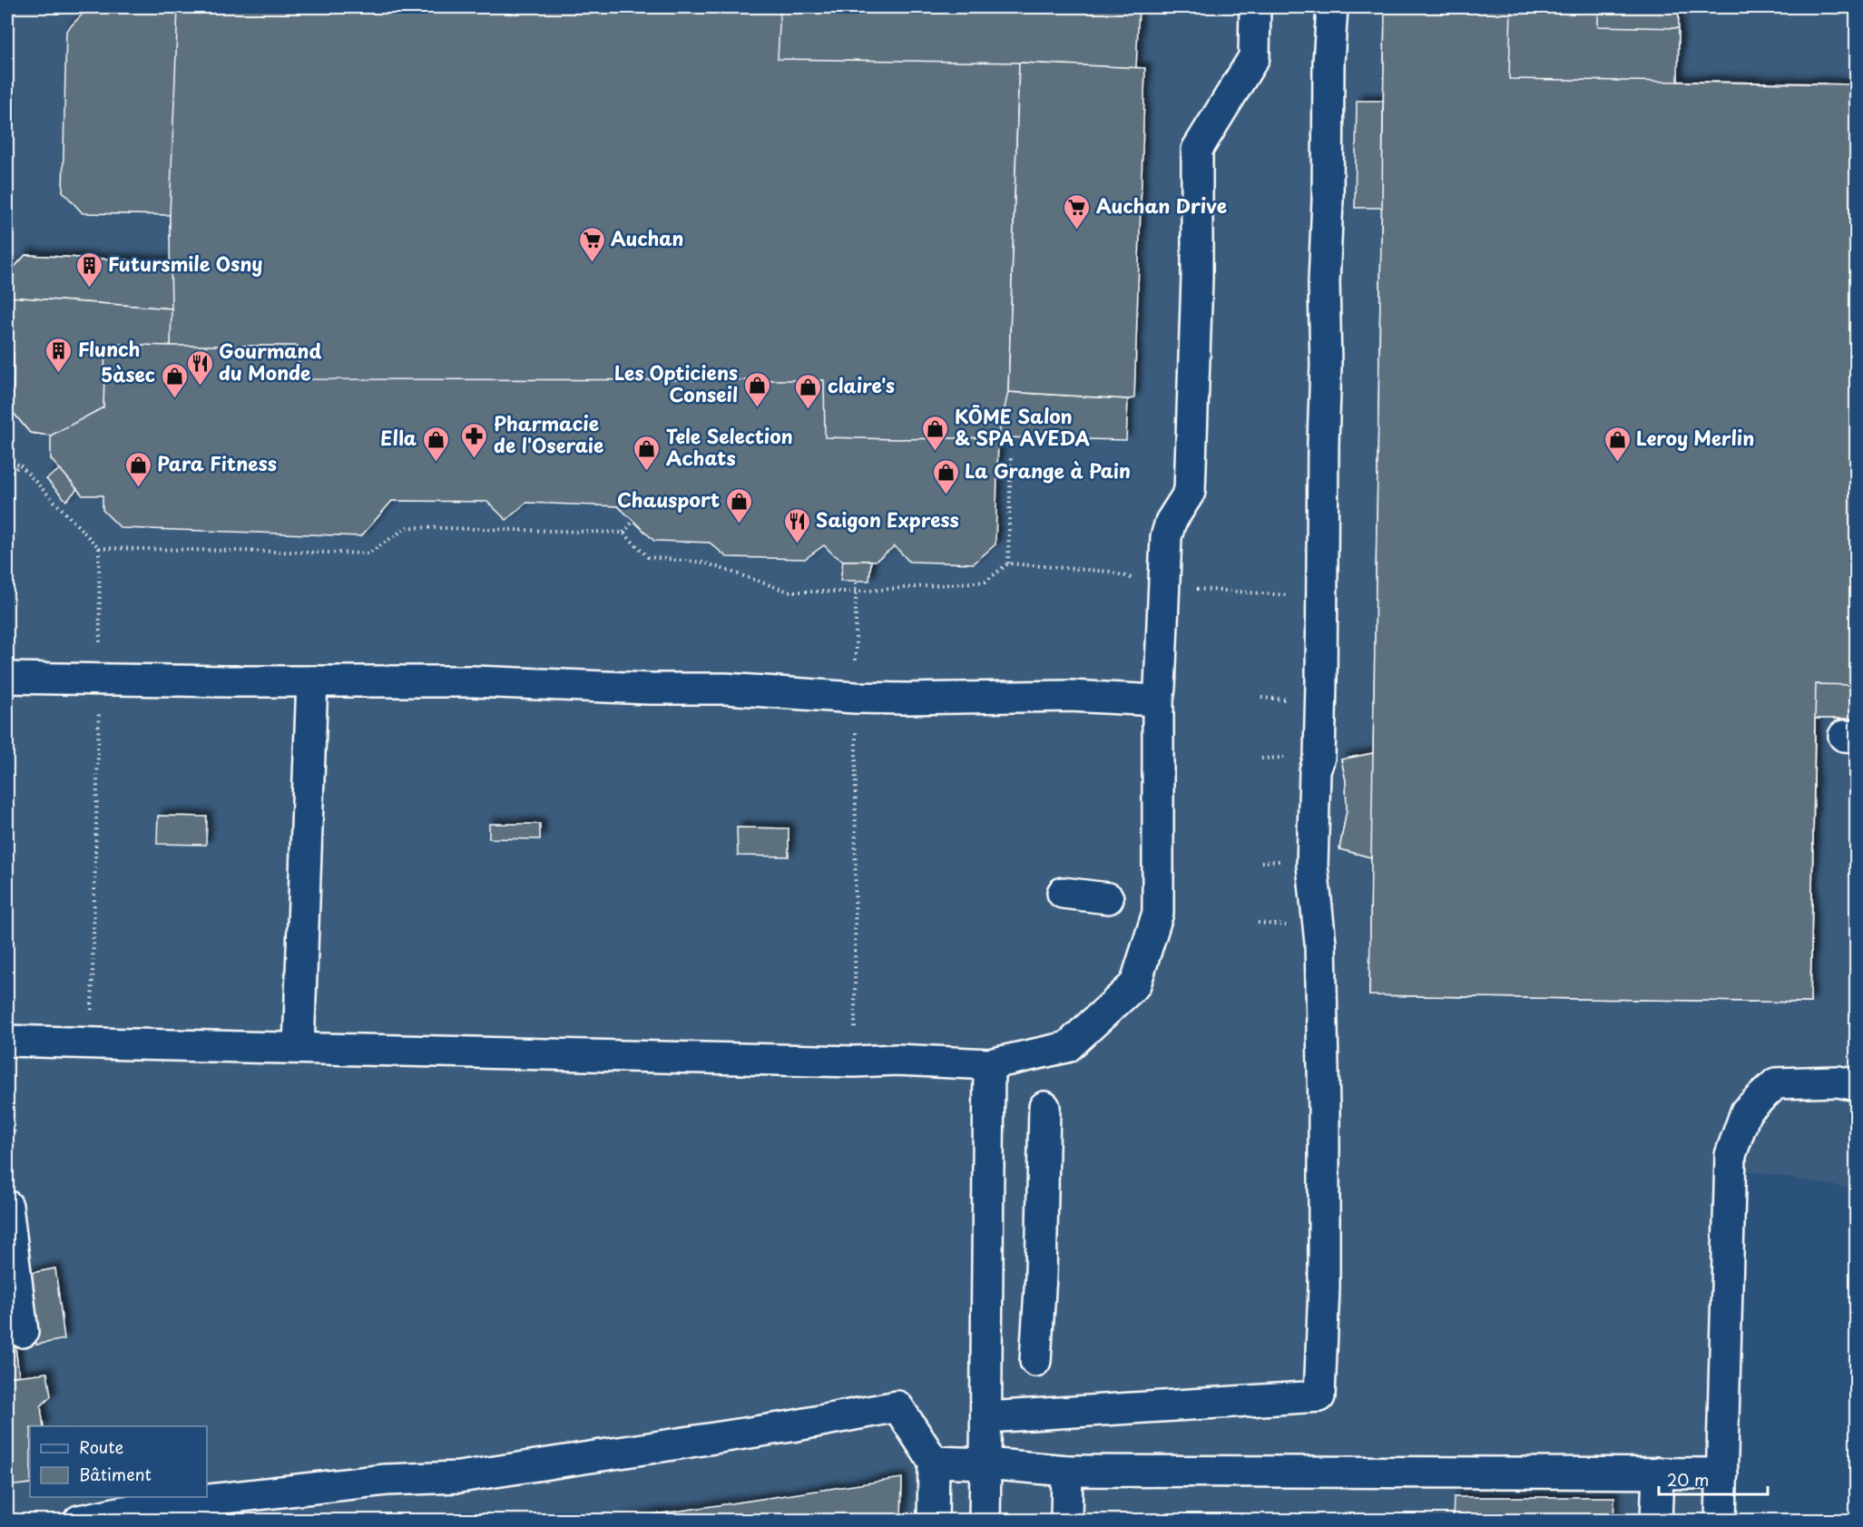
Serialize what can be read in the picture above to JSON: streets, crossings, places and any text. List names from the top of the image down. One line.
{"places":{"supermarket":["Auchan Drive","Auchan"],"building":["Futursmile Osny","Flunch"],"restaurant":["Gourmand du Monde","Saigon Express"],"shop":["5àsec","Les Opticiens Conseil","claire's","KŌME Salon & SPA AVEDA","Ella","Leroy Merlin","Tele Selection Achats","Para Fitness","La Grange à Pain","Chausport"],"pharmacy":["Pharmacie de l'Oseraie"]},"legend":["Route","Bâtiment"],"scale_bar":"20 m"}
